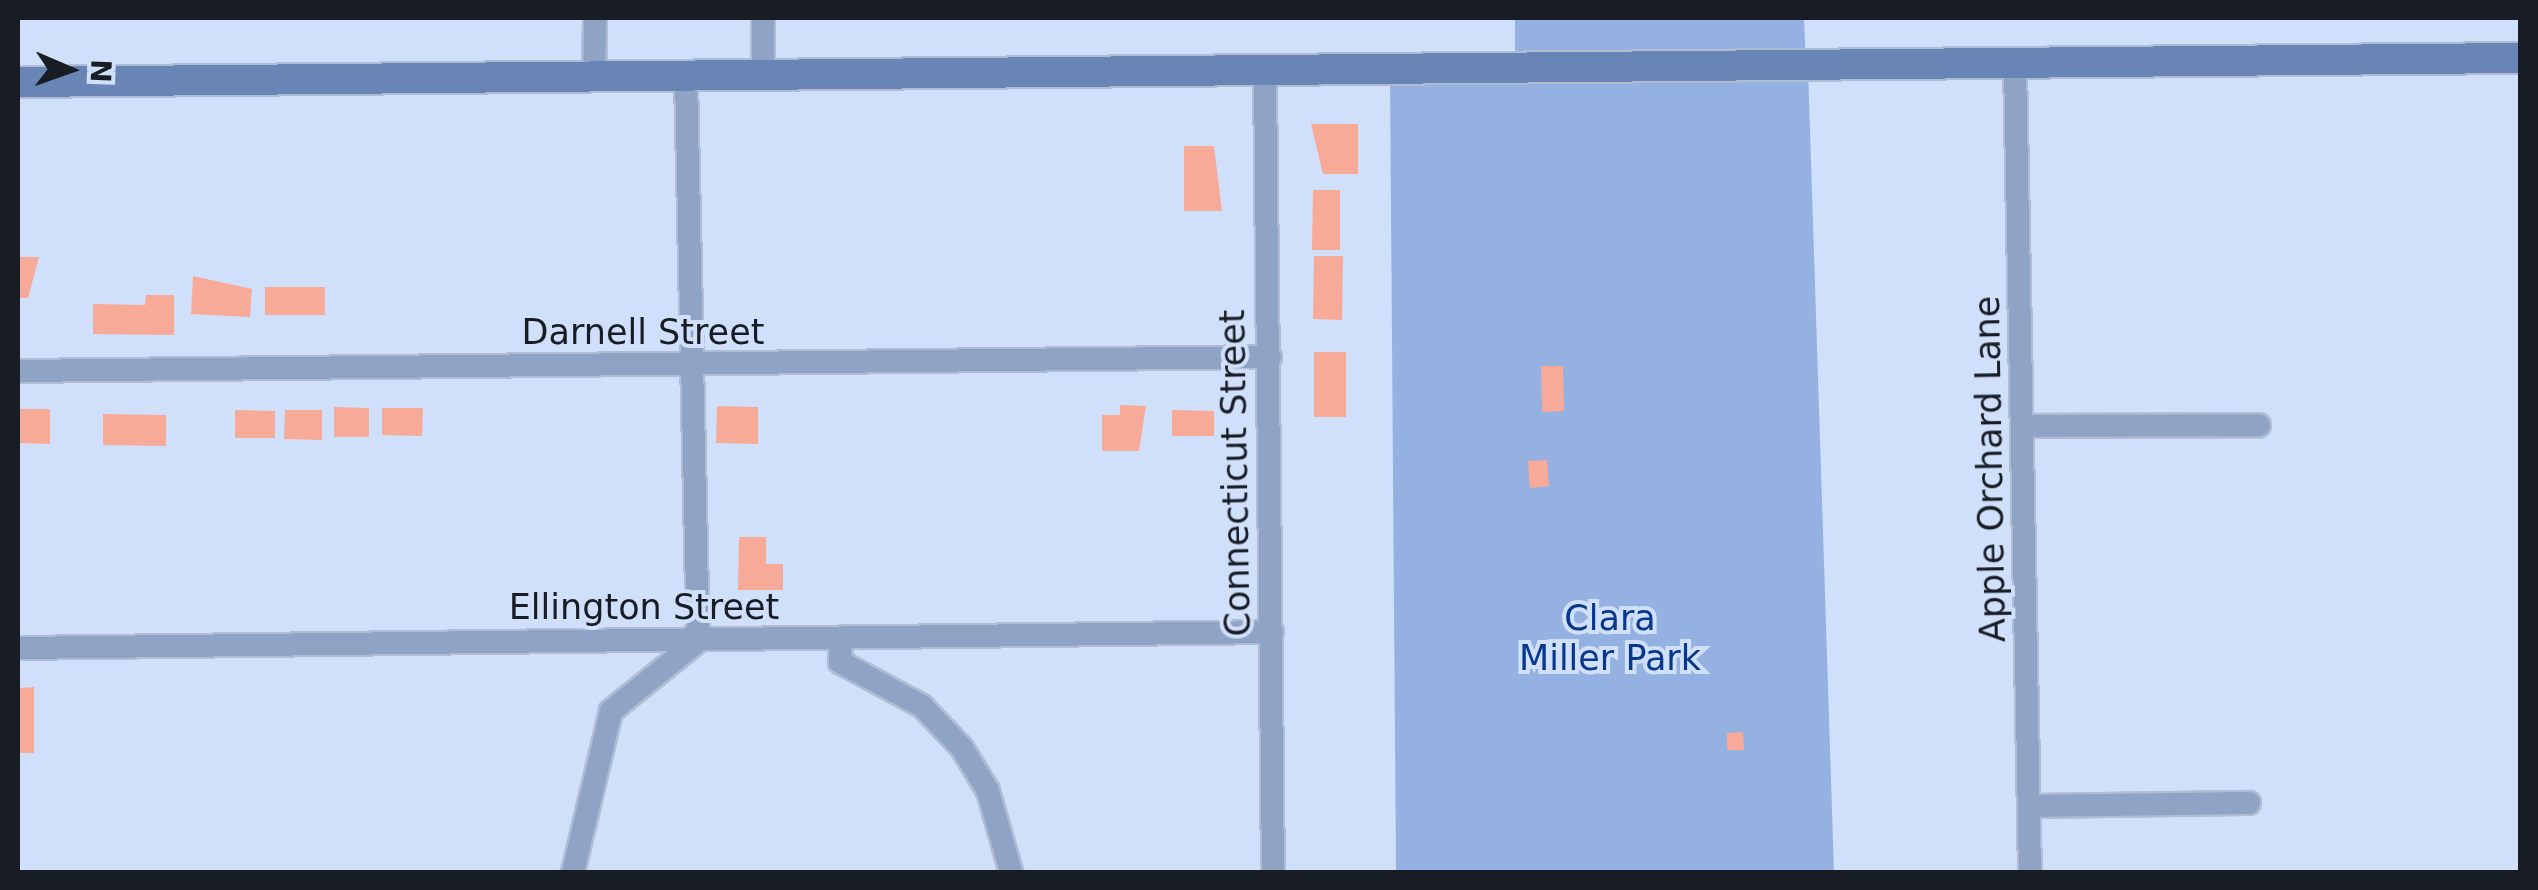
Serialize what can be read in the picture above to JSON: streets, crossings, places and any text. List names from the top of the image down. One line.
{"streets":{"street":["Darnell Street","Apple Orchard Lane","Connecticut Street","Ellington Street"]},"crossings":[["Darnell Street","Connecticut Street"],["Connecticut Street","Ellington Street"]],"parks":["Clara Miller Park"],"north":"right"}
